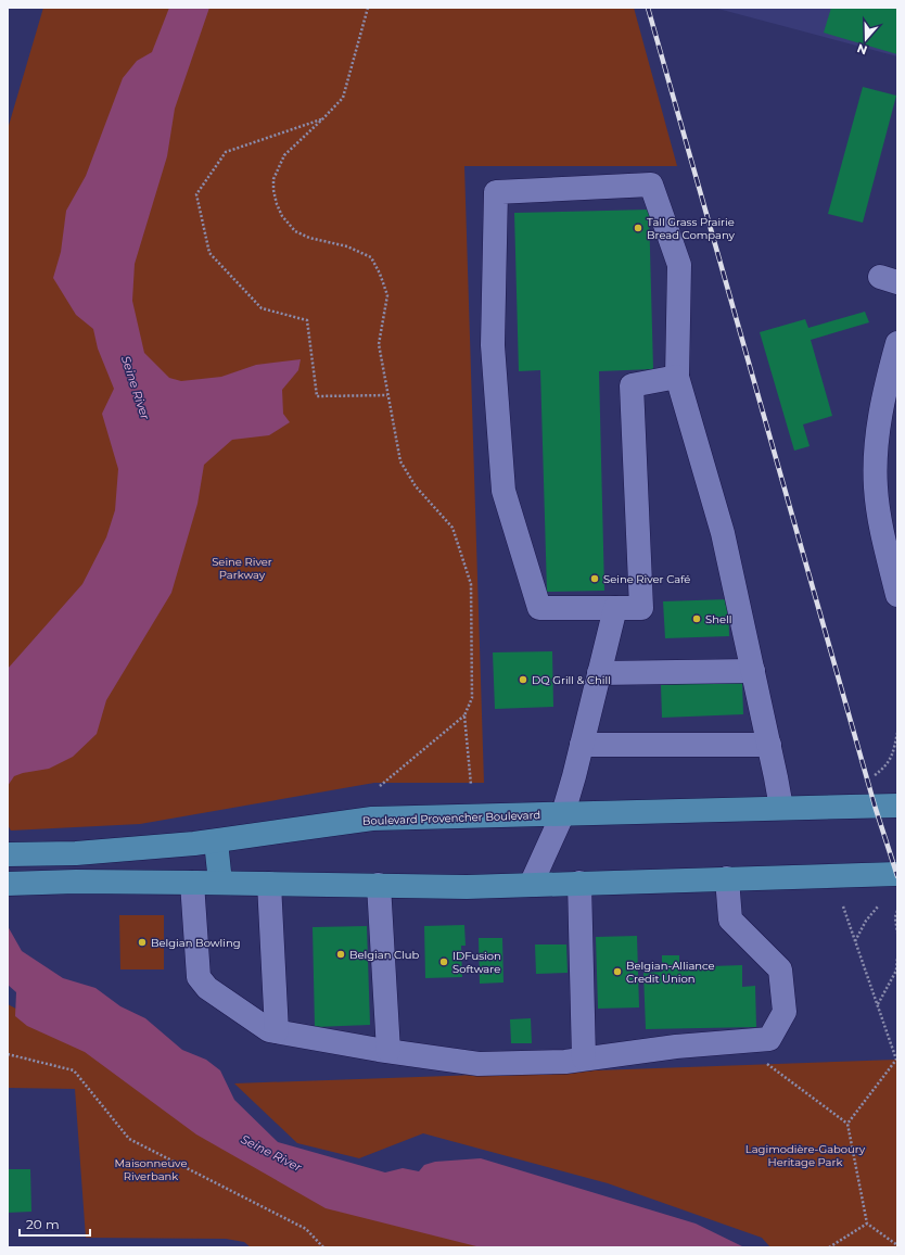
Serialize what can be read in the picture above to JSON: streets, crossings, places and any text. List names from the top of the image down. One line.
{"streets":{"main road":["Boulevard Provencher Boulevard"]},"water":["Seine River"],"parks":["Seine River Parkway","Lagimodière-Gaboury Heritage Park","Maisonneuve Riverbank"],"places":["Tall Grass Prairie Bread Company","Seine River Café","Shell","DQ Grill & Chill","Belgian Bowling","Belgian Club","IDFusion Software","Belgian-Alliance Credit Union"],"scale_bar":"20 m","north":"bottom"}
